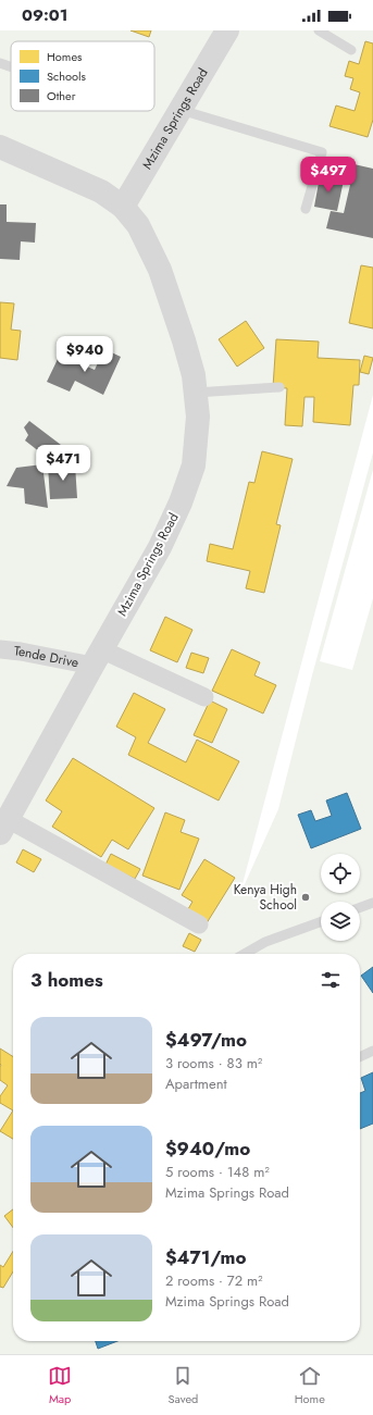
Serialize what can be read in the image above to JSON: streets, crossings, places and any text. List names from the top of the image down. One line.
{"streets":{"street":["Mzima Springs Road","Tende Drive"]},"crossings":[["Mzima Springs Road","Tende Drive"]],"places":["Kenya High School"],"legend":["Homes","Schools","Other"],"page":{"status":"09:01","price":["$497","$940","$471"],"heading":"3 homes","list":[{"name":"$497/mo","note":"3 rooms · 83 m² · Apartment"},{"name":"$940/mo","note":"5 rooms · 148 m² · Mzima Springs Road"},{"name":"$471/mo","note":"2 rooms · 72 m² · Mzima Springs Road"}],"tabs":["Map","Saved","Home"]}}
